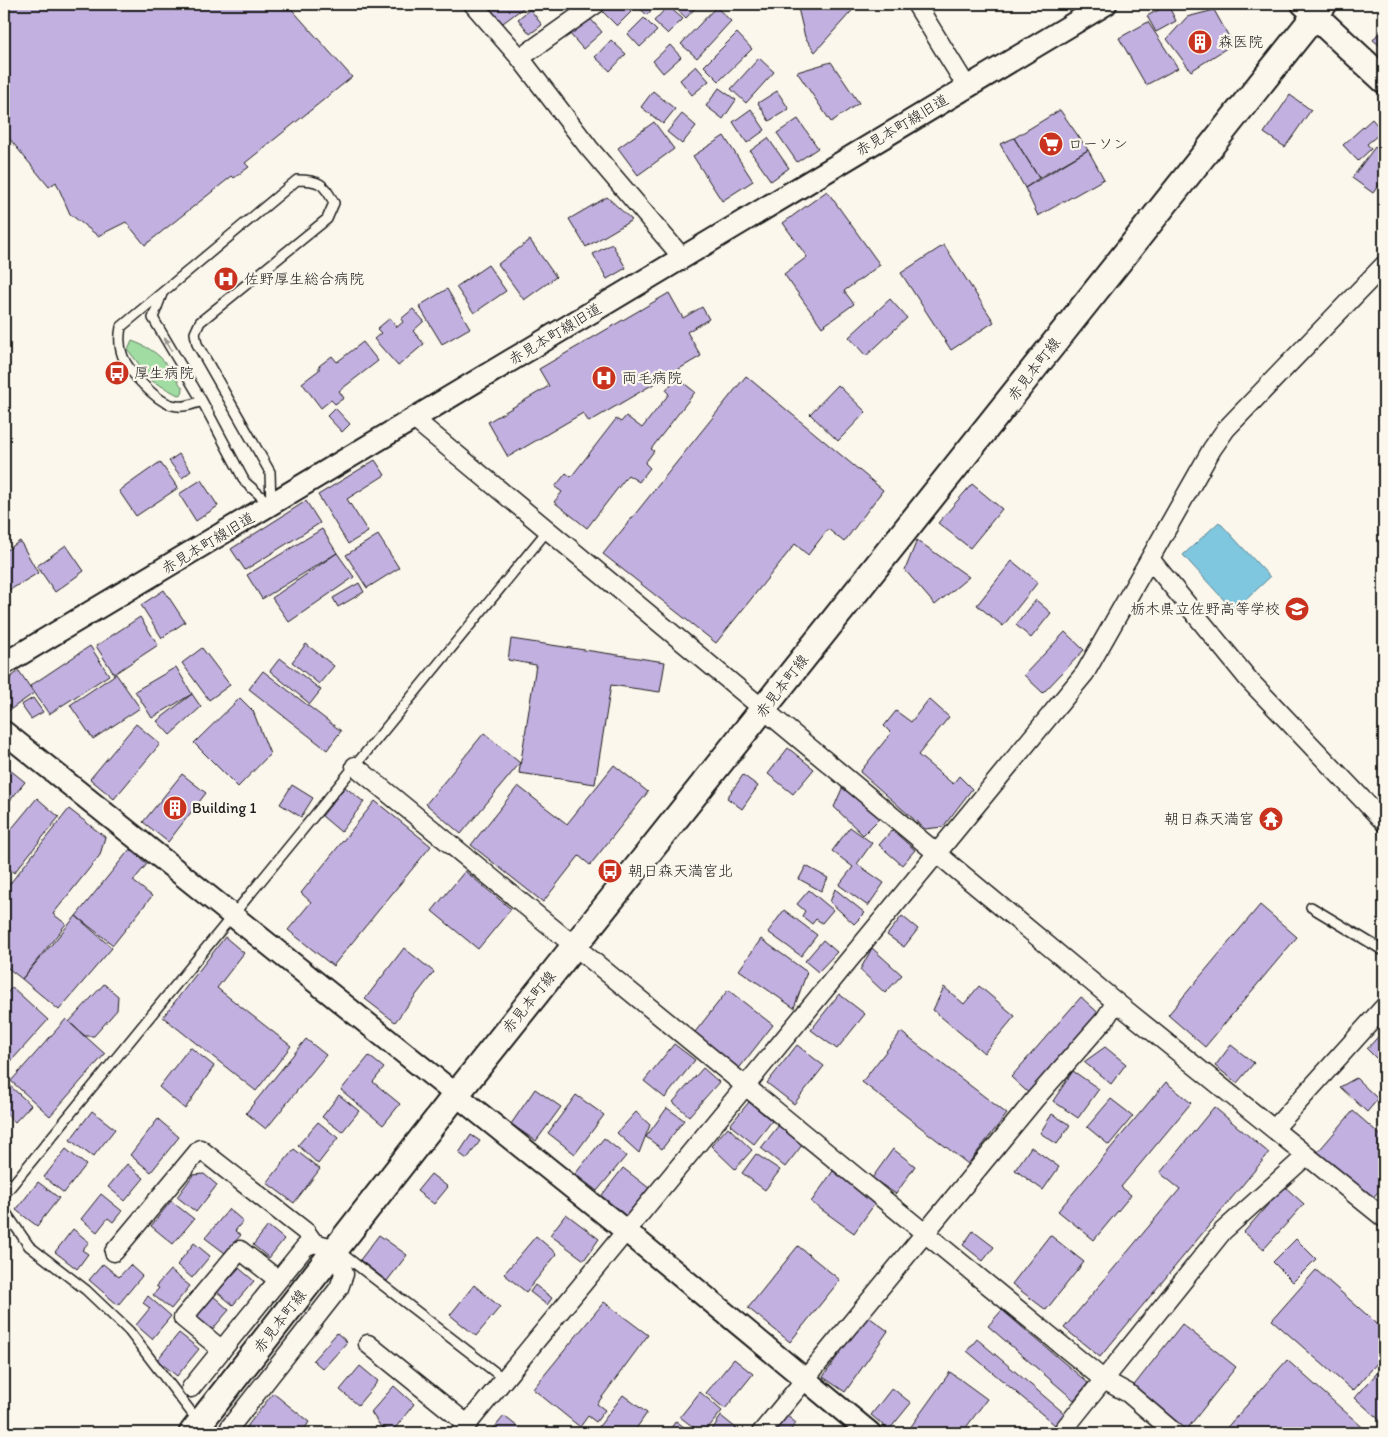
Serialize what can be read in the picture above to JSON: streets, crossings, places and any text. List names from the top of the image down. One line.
{"streets":{"main road":["赤見本町線"],"street":["赤見本町線旧道"]},"places":{"building":["森医院","Building 1"],"supermarket":["ローソン"],"hospital":["佐野厚生総合病院","両毛病院"],"bus stop":["厚生病院","朝日森天満宮北"],"school or university":["栃木県立佐野高等学校"],"temple":["朝日森天満宮"]}}
